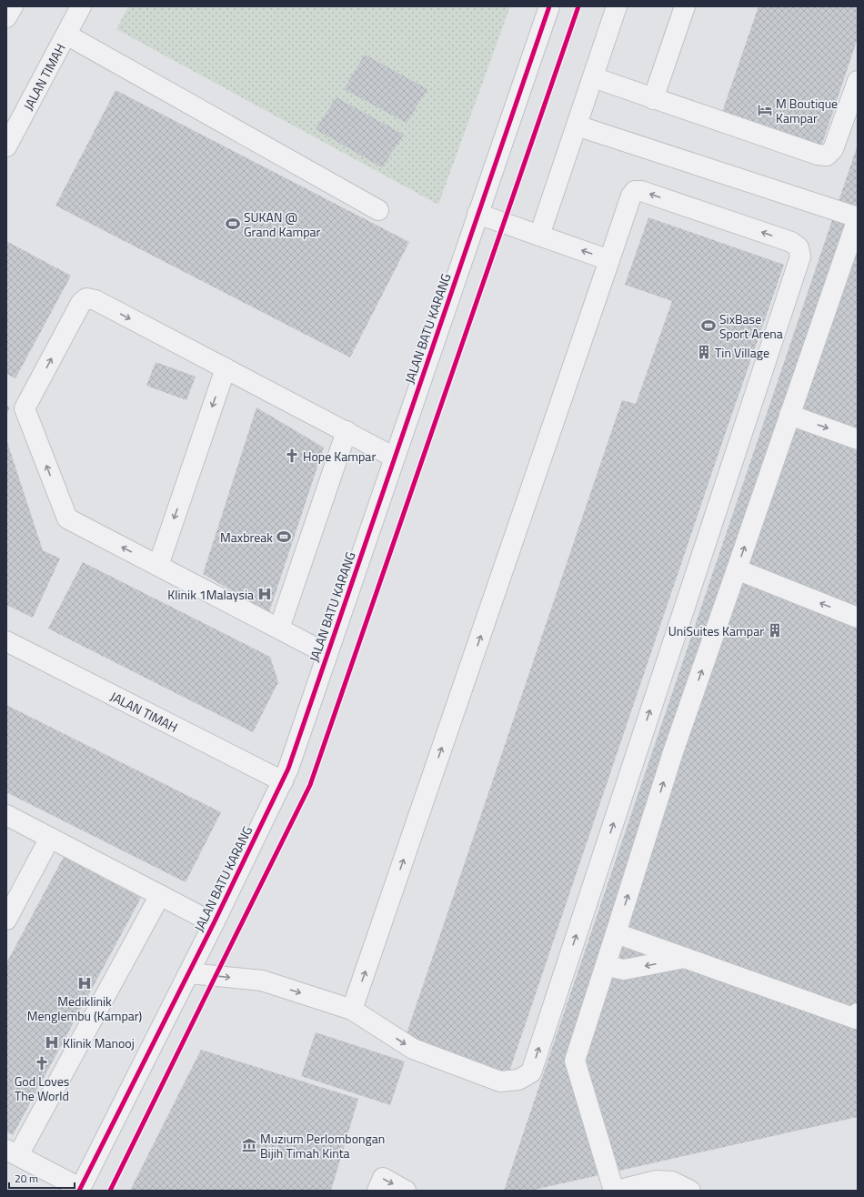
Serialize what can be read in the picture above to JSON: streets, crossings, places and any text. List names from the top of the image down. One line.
{"streets":{"street":["JALAN TIMAH","JALAN BATU KARANG"]},"crossings":[["JALAN TIMAH","JALAN BATU KARANG"]],"places":{"hotel":["M Boutique Kampar"],"sports":["SUKAN @ Grand Kampar","SixBase Sport Arena","Maxbreak"],"building":["Tin Village","UniSuites Kampar"],"church":["Hope Kampar","God Loves The World"],"hospital":["Klinik 1Malaysia","Mediklinik Menglembu (Kampar)","Klinik Manooj"],"museum":["Muzium Perlombongan Bijih Timah Kinta"]},"scale_bar":"20 m"}
